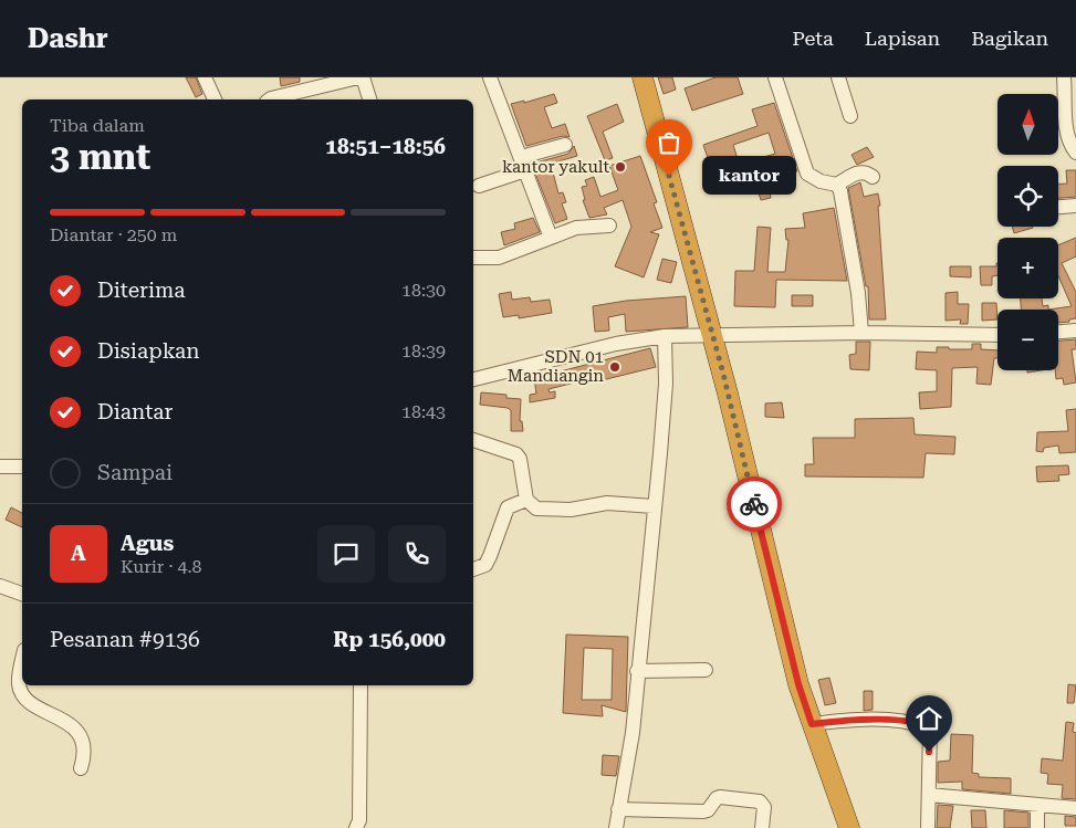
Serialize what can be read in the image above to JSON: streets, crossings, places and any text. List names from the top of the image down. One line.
{"places":["kantor yakult","kantor","SDN 01 Mandiangin"],"north":"top","page":{"header":"Dashr","nav":["Peta","Lapisan","Bagikan"],"map_buttons":["+","−"],"heading":["3 mnt","Tiba dalam","18:51–18:56"],"panel":["Agus","Kurir · 4.8","Pesanan #9136","Rp 156,000"],"bubble":"kantor","bar":"Diantar · 250 m","list":[["Diterima","18:30"],["Disiapkan","18:39"],["Diantar","18:43"],"Sampai"],"round":"A"}}
